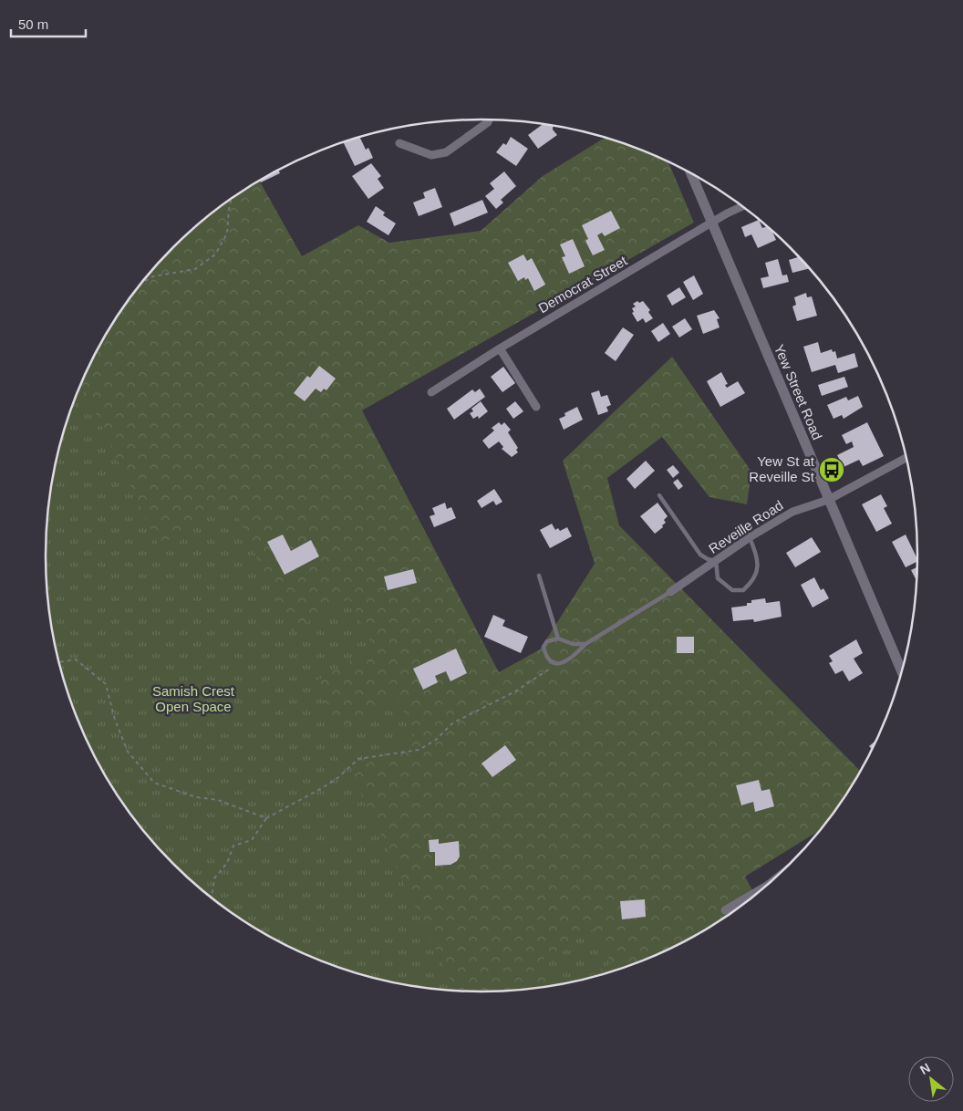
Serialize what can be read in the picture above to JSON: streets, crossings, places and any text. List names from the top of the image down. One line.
{"streets":{"street":["Democrat Street","Yew Street Road","Reveille Road"]},"crossings":[["Democrat Street","Yew Street Road"],["Yew Street Road","Reveille Road"]],"parks":["Samish Crest Open Space"],"places":{"bus stop":["Yew St at Reveille St"]},"scale_bar":"50 m","north":"top left"}
